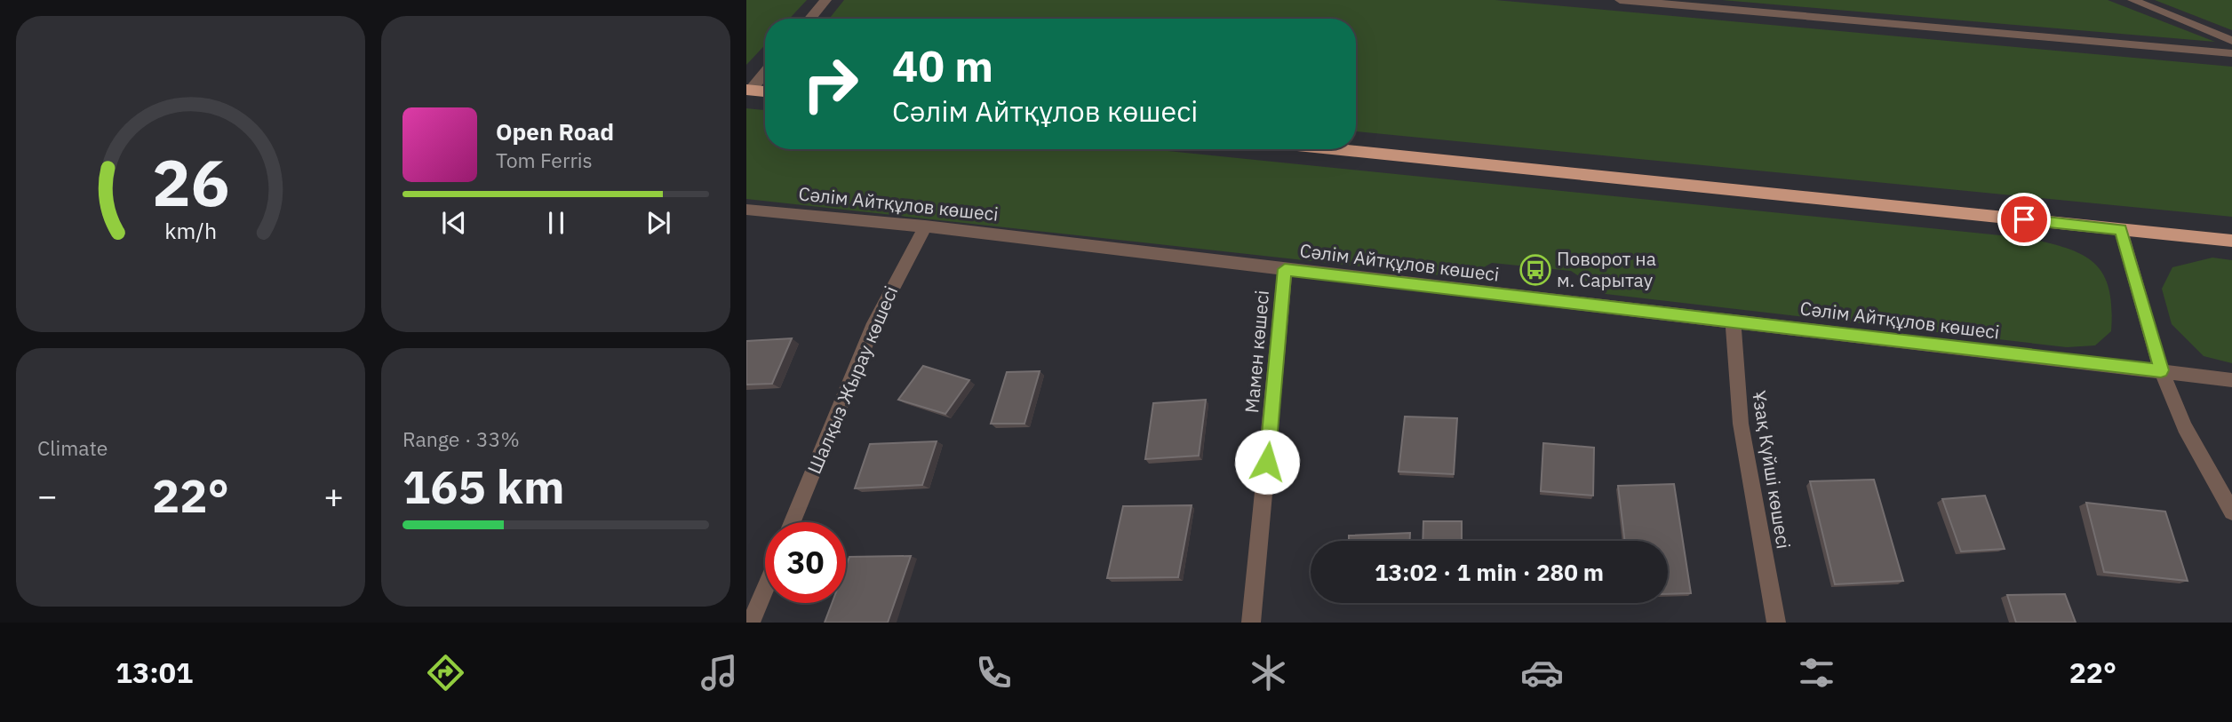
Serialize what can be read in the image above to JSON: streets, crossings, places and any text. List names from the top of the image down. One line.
{"streets":{"street":["Сәлім Айтқұлов көшесі","Мамен көшесі","Шалқыз Жырау көшесі","Ұзақ Күйші көшесі"]},"crossings":[["Сәлім Айтқұлов көшесі","Мамен көшесі"],["Сәлім Айтқұлов көшесі","Шалқыз Жырау көшесі"],["Сәлім Айтқұлов көшесі","Ұзақ Күйші көшесі"]],"places":{"bus stop":["Поворот на м. Сарытау"]},"page":{"turn":["40 m","Сәлім Айтқұлов көшесі"],"song":["Open Road","Tom Ferris"],"tile":["Climate",["Range · 33%","165 km"]],"heat":["−","22°","+"],"limit":"30","trip":"13:02 · 1 min · 280 m","tabs":["13:01","22°"],"gauge":["26","km/h"]}}
